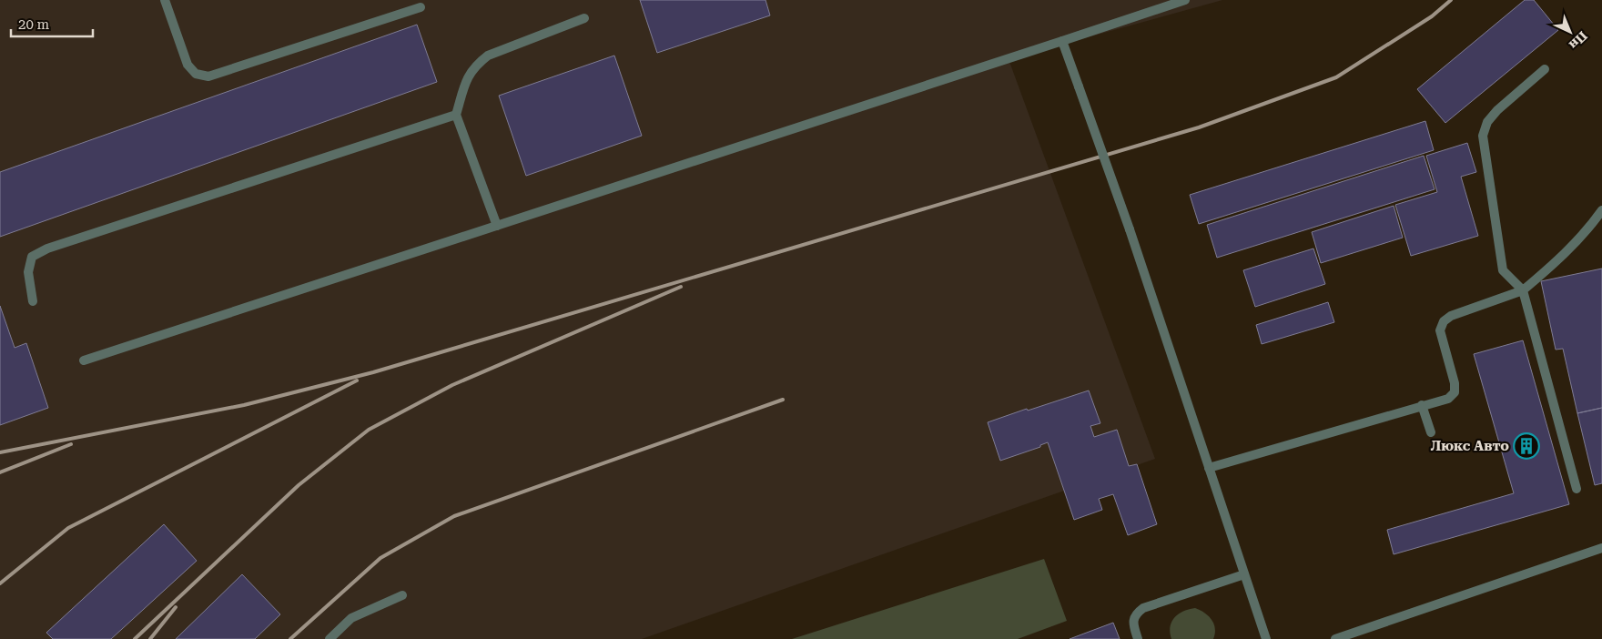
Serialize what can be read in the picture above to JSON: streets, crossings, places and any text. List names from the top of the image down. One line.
{"places":{"building":["Люкс Авто"]},"scale_bar":"20 m","north":"bottom right"}
